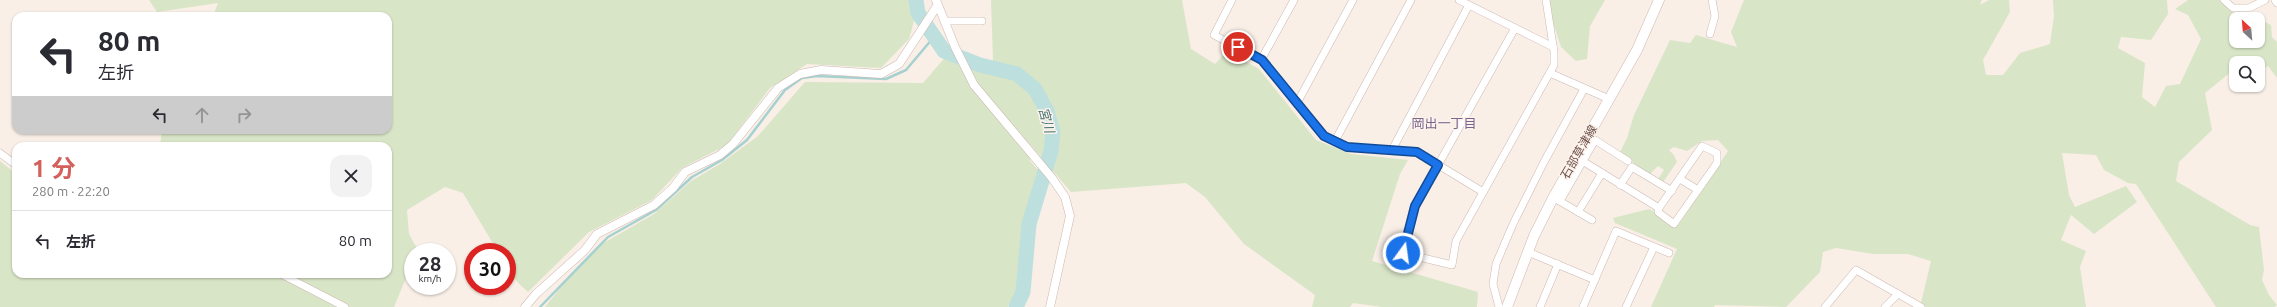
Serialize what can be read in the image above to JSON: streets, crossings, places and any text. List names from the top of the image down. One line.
{"streets":{"main road":["石部草津線"]},"districts":["岡出一丁目"],"water":["宮川"],"north":"top left","page":{"turn":["80 m","左折"],"heading":["1 分","280 m · 22:20"],"list":[{"name":"左折","value":"80 m"}],"speed":"28 km/h","limit":"30"}}
